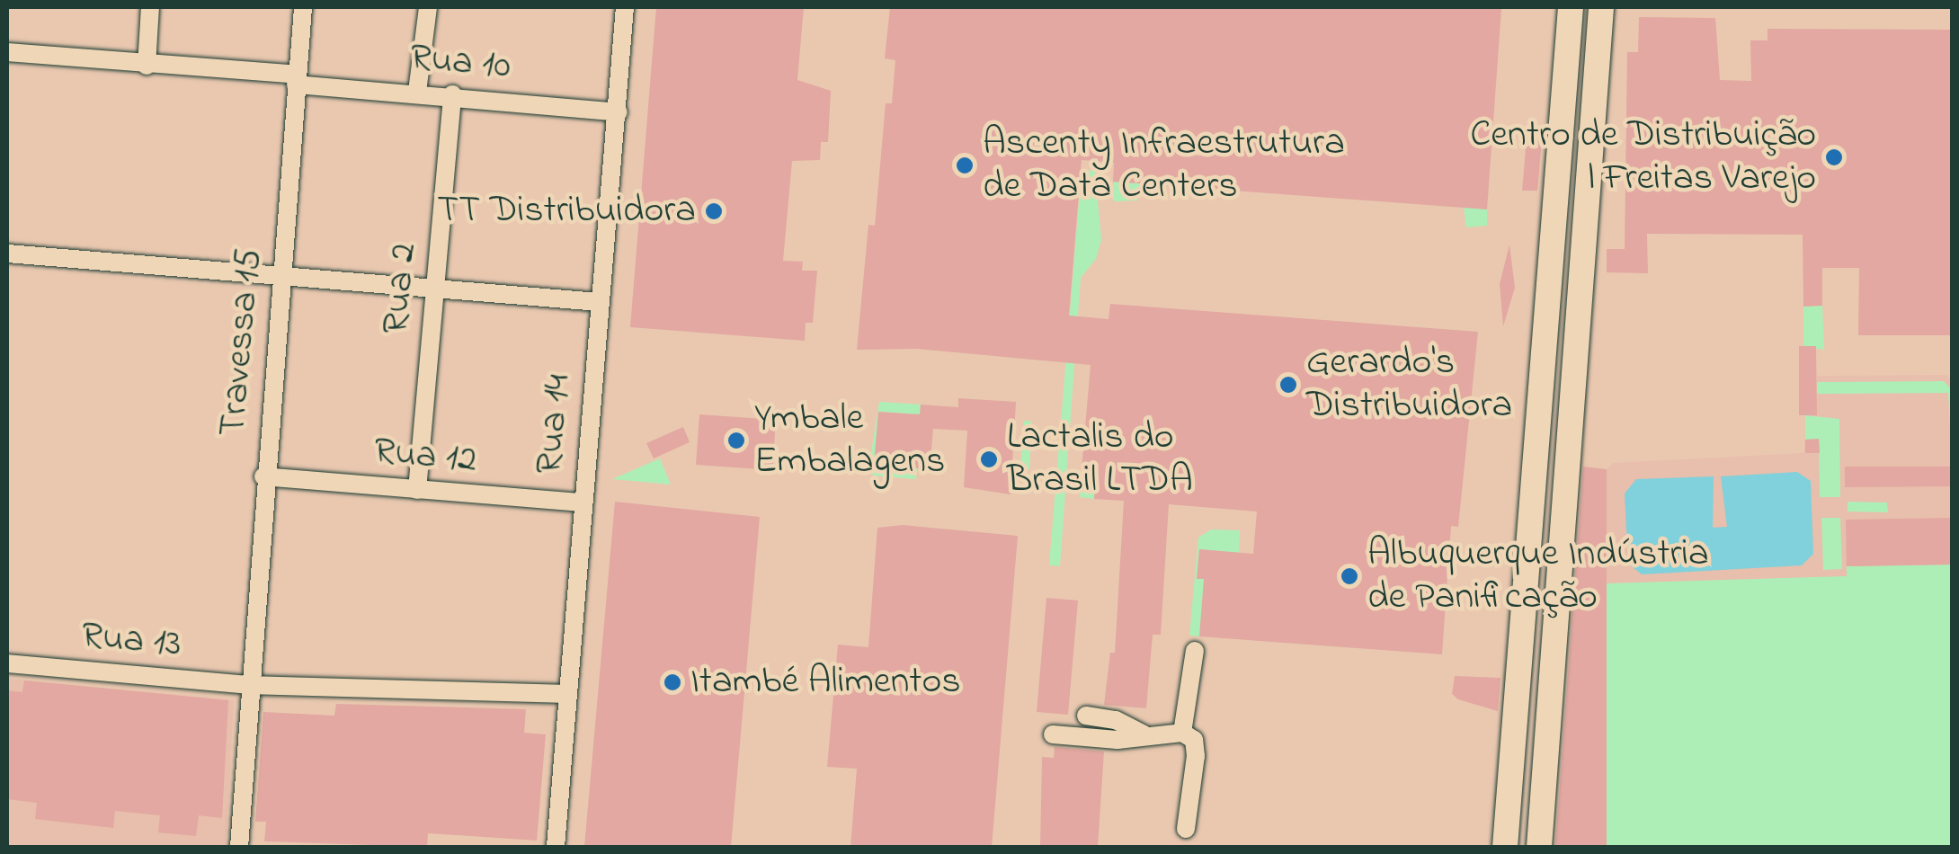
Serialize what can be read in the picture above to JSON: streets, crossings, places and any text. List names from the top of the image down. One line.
{"streets":{"street":["Rua 10","Rua 2","Travessa 15","Rua 14","Rua 12","Rua 13"]},"crossings":[["Rua 10","Rua 2"],["Rua 10","Travessa 15"],["Rua 10","Rua 14"],["Rua 2","Rua 12"],["Travessa 15","Rua 12"],["Travessa 15","Rua 13"],["Rua 14","Rua 12"]],"places":["Centro de Distribuição | Freitas Varejo","Ascenty Infraestrutura de Data Centers","TT Distribuidora","Gerardo's Distribuidora","Ymbale Embalagens","Lactalis do Brasil LTDA","Albuquerque Indústria de Panificação","Itambé Alimentos"]}
